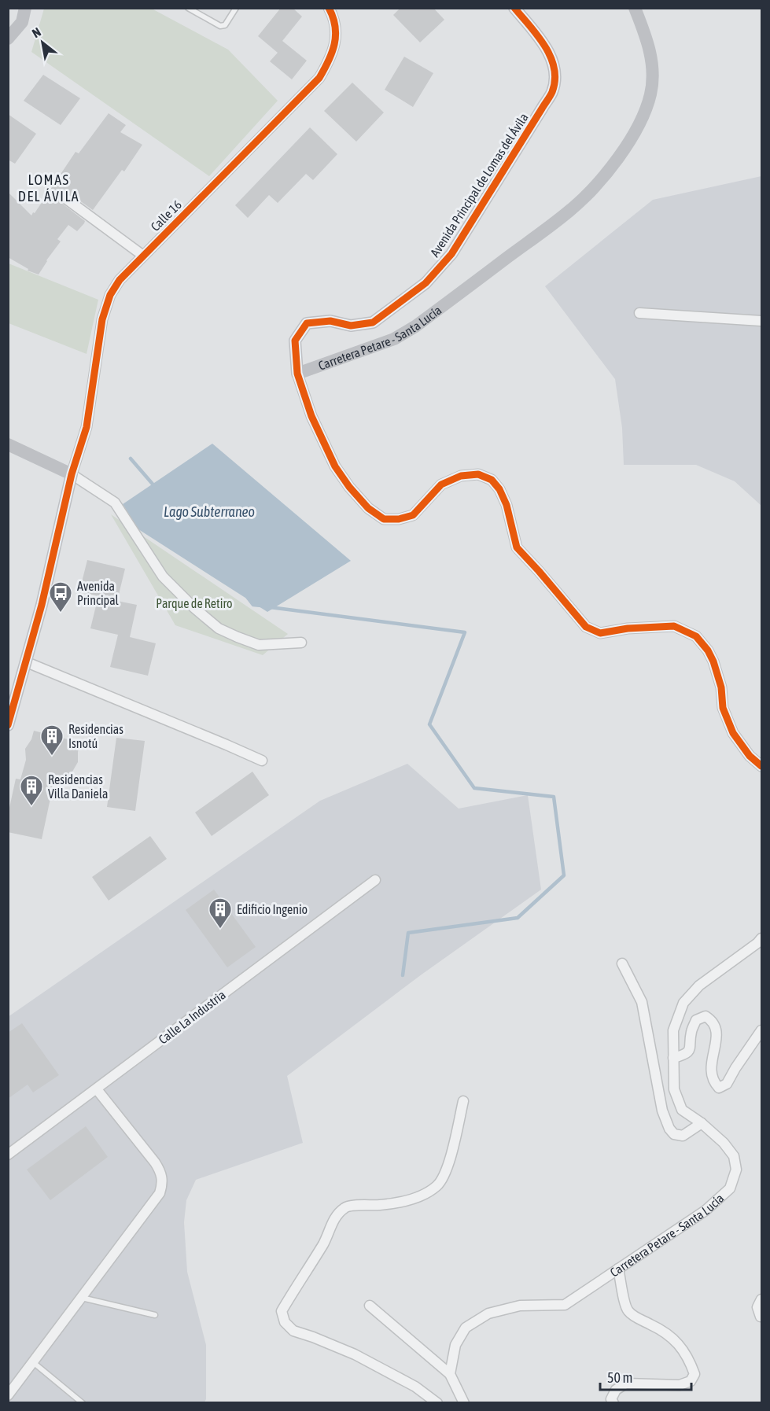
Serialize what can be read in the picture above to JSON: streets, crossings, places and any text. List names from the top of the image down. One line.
{"streets":{"street":["Avenida Principal de Lomas del Ávila","Calle 16","Carretera Petare - Santa Lucía","Calle La Industria"]},"crossings":[["Avenida Principal de Lomas del Ávila","Carretera Petare - Santa Lucía"]],"districts":["LOMAS DEL ÁVILA"],"water":["Lago Subterraneo"],"parks":["Parque de Retiro"],"places":{"bus stop":["Avenida Principal"],"building":["Residencias Isnotú","Residencias Villa Daniela","Edificio Ingenio"]},"scale_bar":"50 m","north":"top left"}
